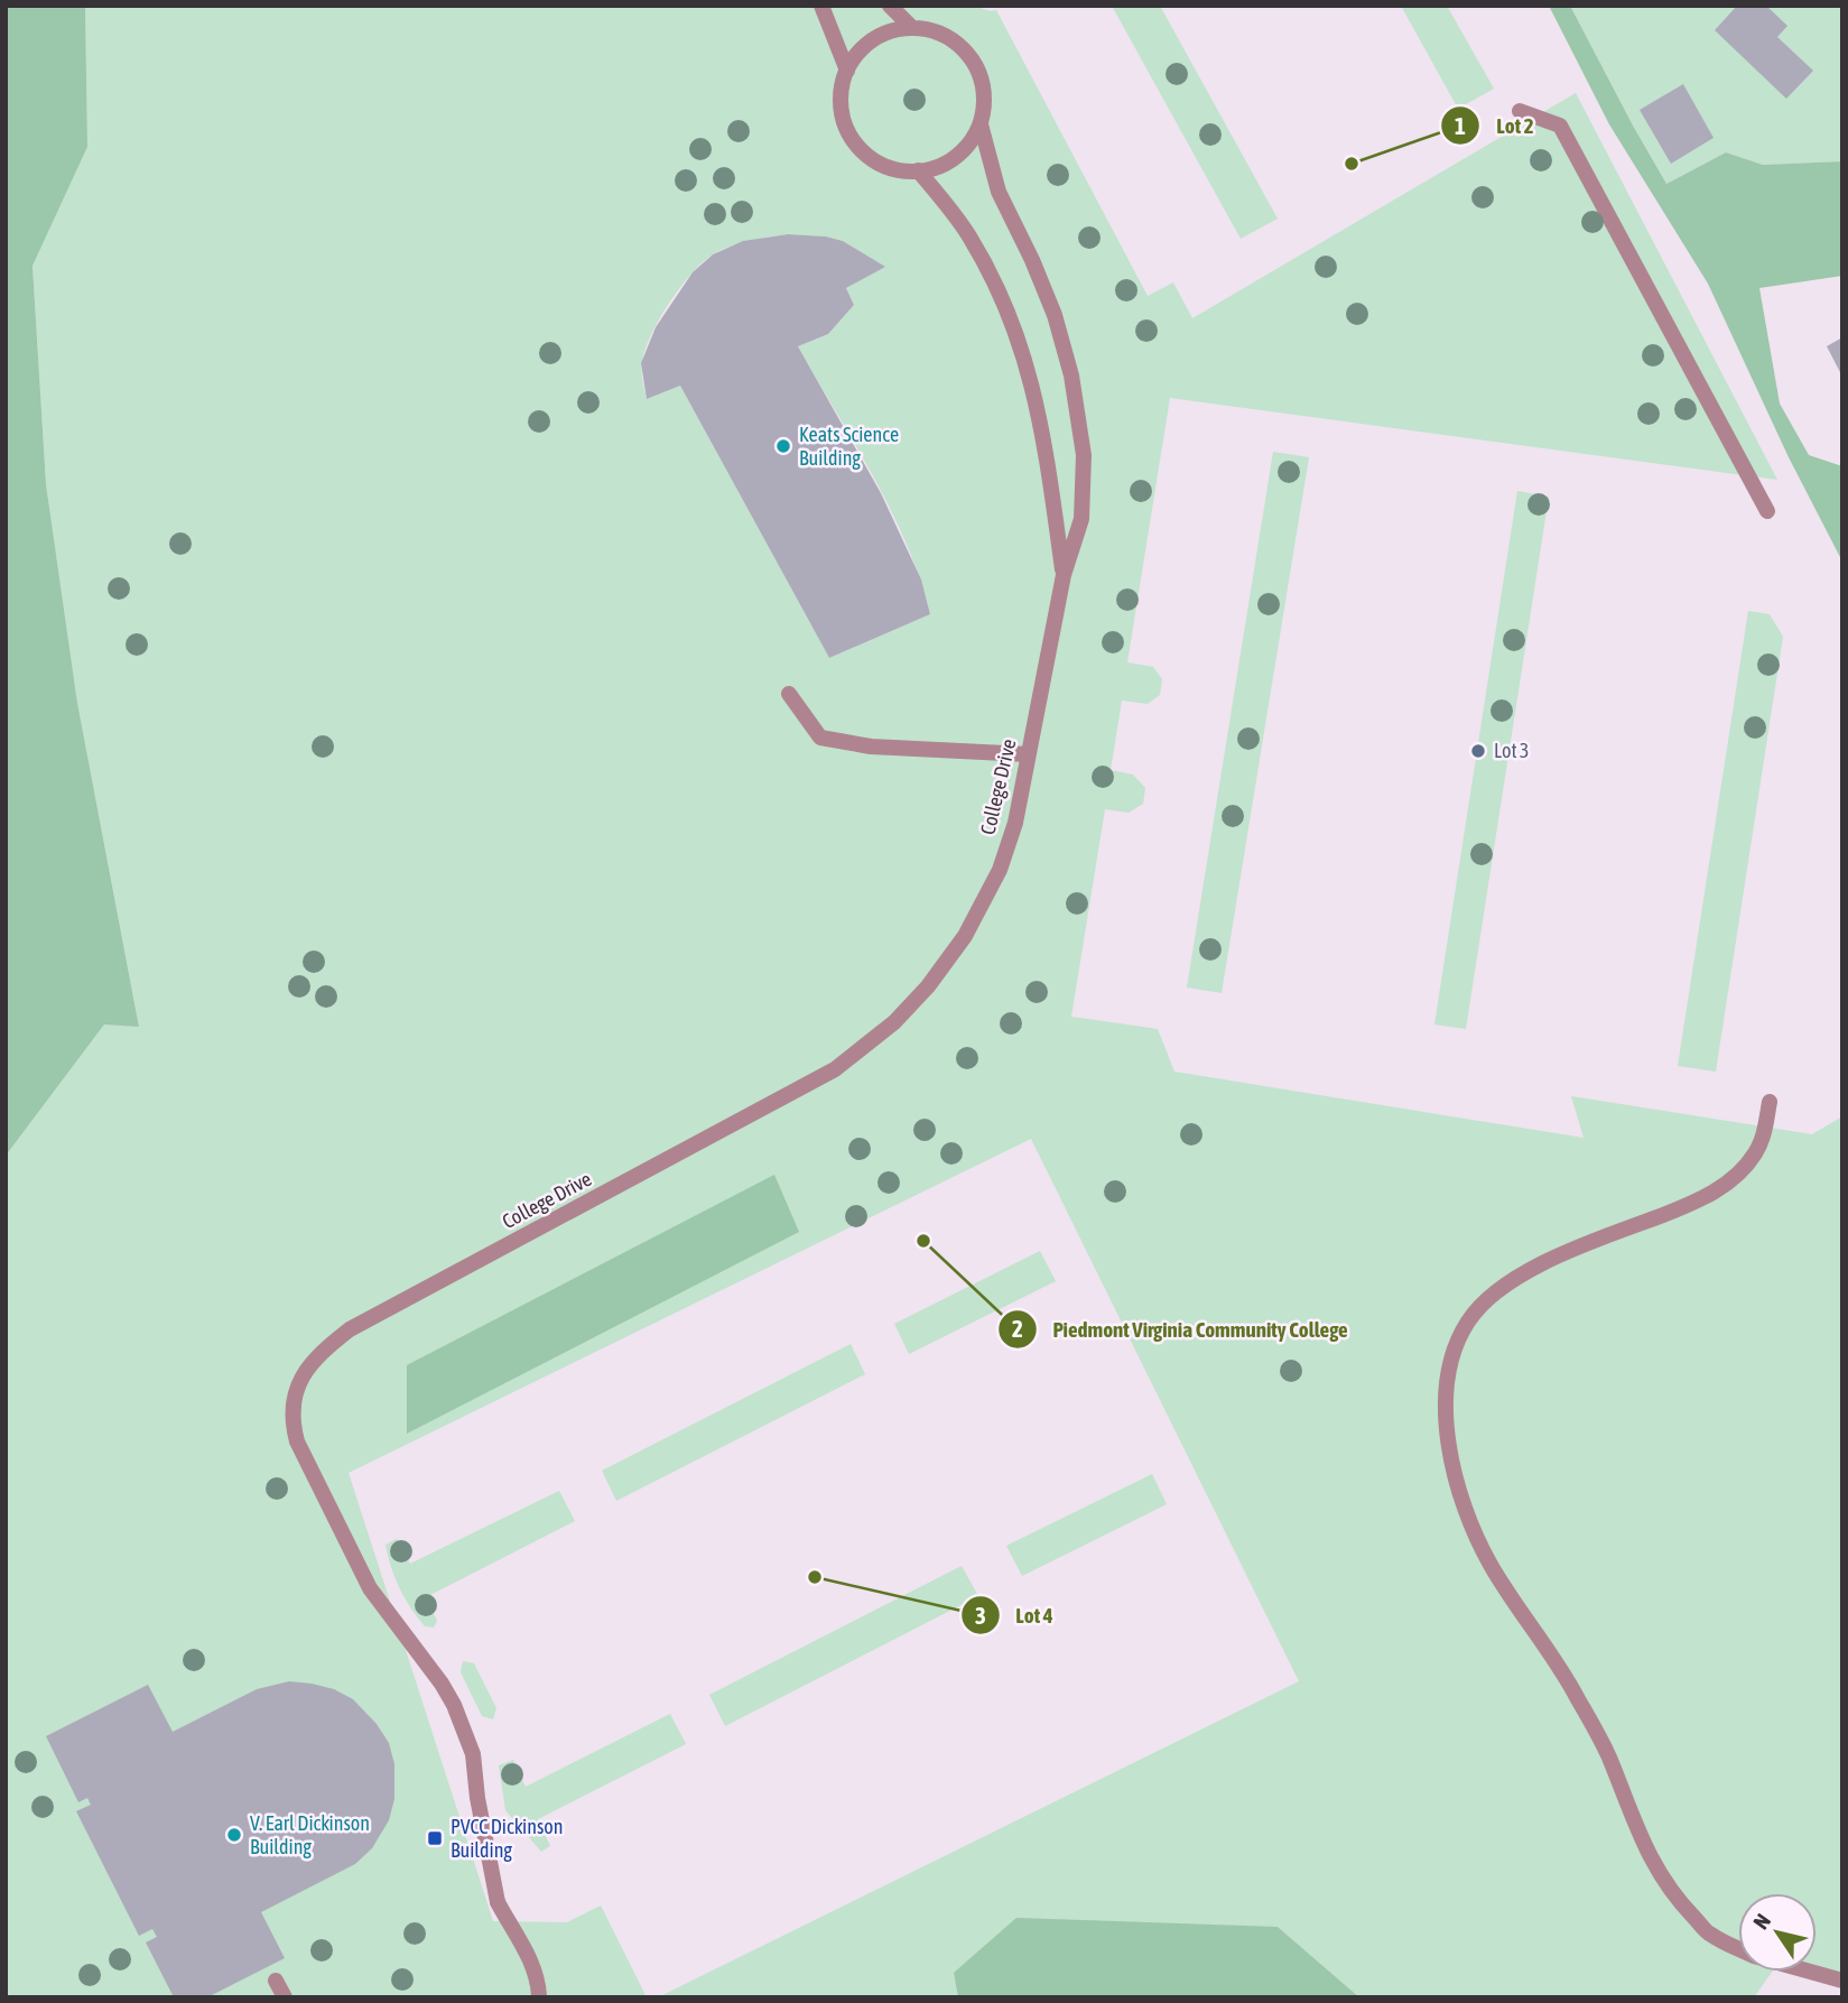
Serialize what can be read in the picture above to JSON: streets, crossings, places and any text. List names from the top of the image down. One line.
{"streets":{"street":["College Drive"]},"places":{"other":["Lot 2","Keats Science Building","Lot 3","Piedmont Virginia Community College","Lot 4","V. Earl Dickinson Building"],"transit":["PVCC Dickinson Building"]},"north":"top left"}
